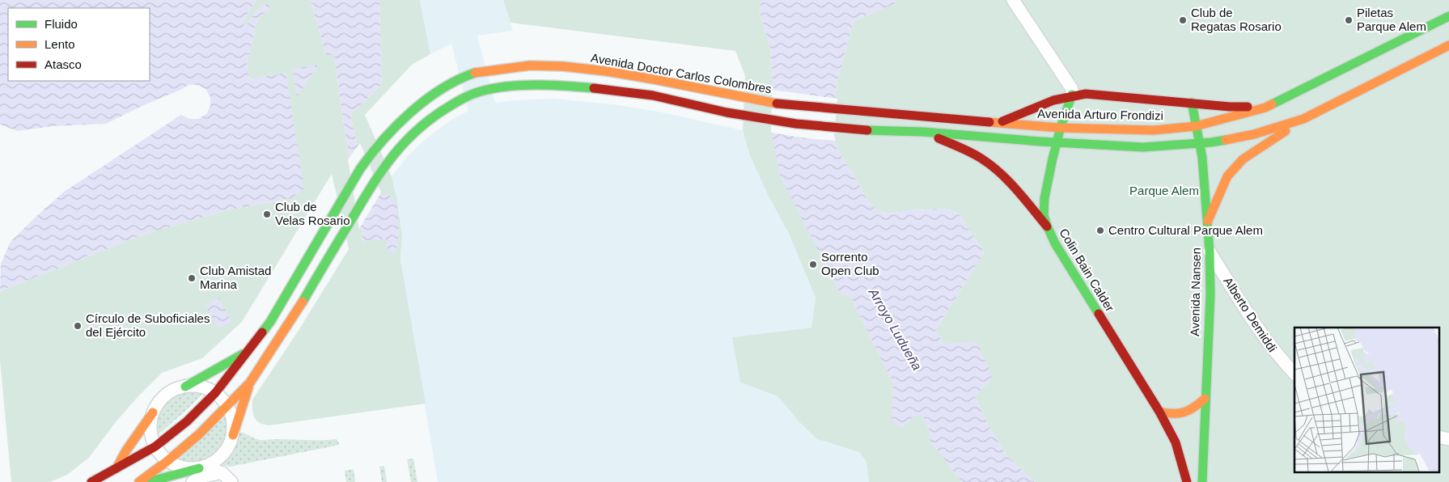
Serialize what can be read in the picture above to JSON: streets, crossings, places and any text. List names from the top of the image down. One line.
{"streets":{"main road":["Avenida Doctor Carlos Colombres","Avenida Arturo Frondizi","Colin Bain Calder","Avenida Nansen"],"street":["Alberto Demiddi"]},"crossings":[["Avenida Doctor Carlos Colombres","Avenida Arturo Frondizi"],["Avenida Arturo Frondizi","Colin Bain Calder"],["Avenida Arturo Frondizi","Avenida Nansen"],["Avenida Nansen","Alberto Demiddi"]],"water":["Arroyo Ludueña"],"parks":["Parque Alem"],"places":["Club de Regatas Rosario","Piletas Parque Alem","Club de Velas Rosario","Centro Cultural Parque Alem","Sorrento Open Club","Club Amistad Marina","Círculo de Suboficiales del Ejército"],"legend":["Fluido","Lento","Atasco"]}
